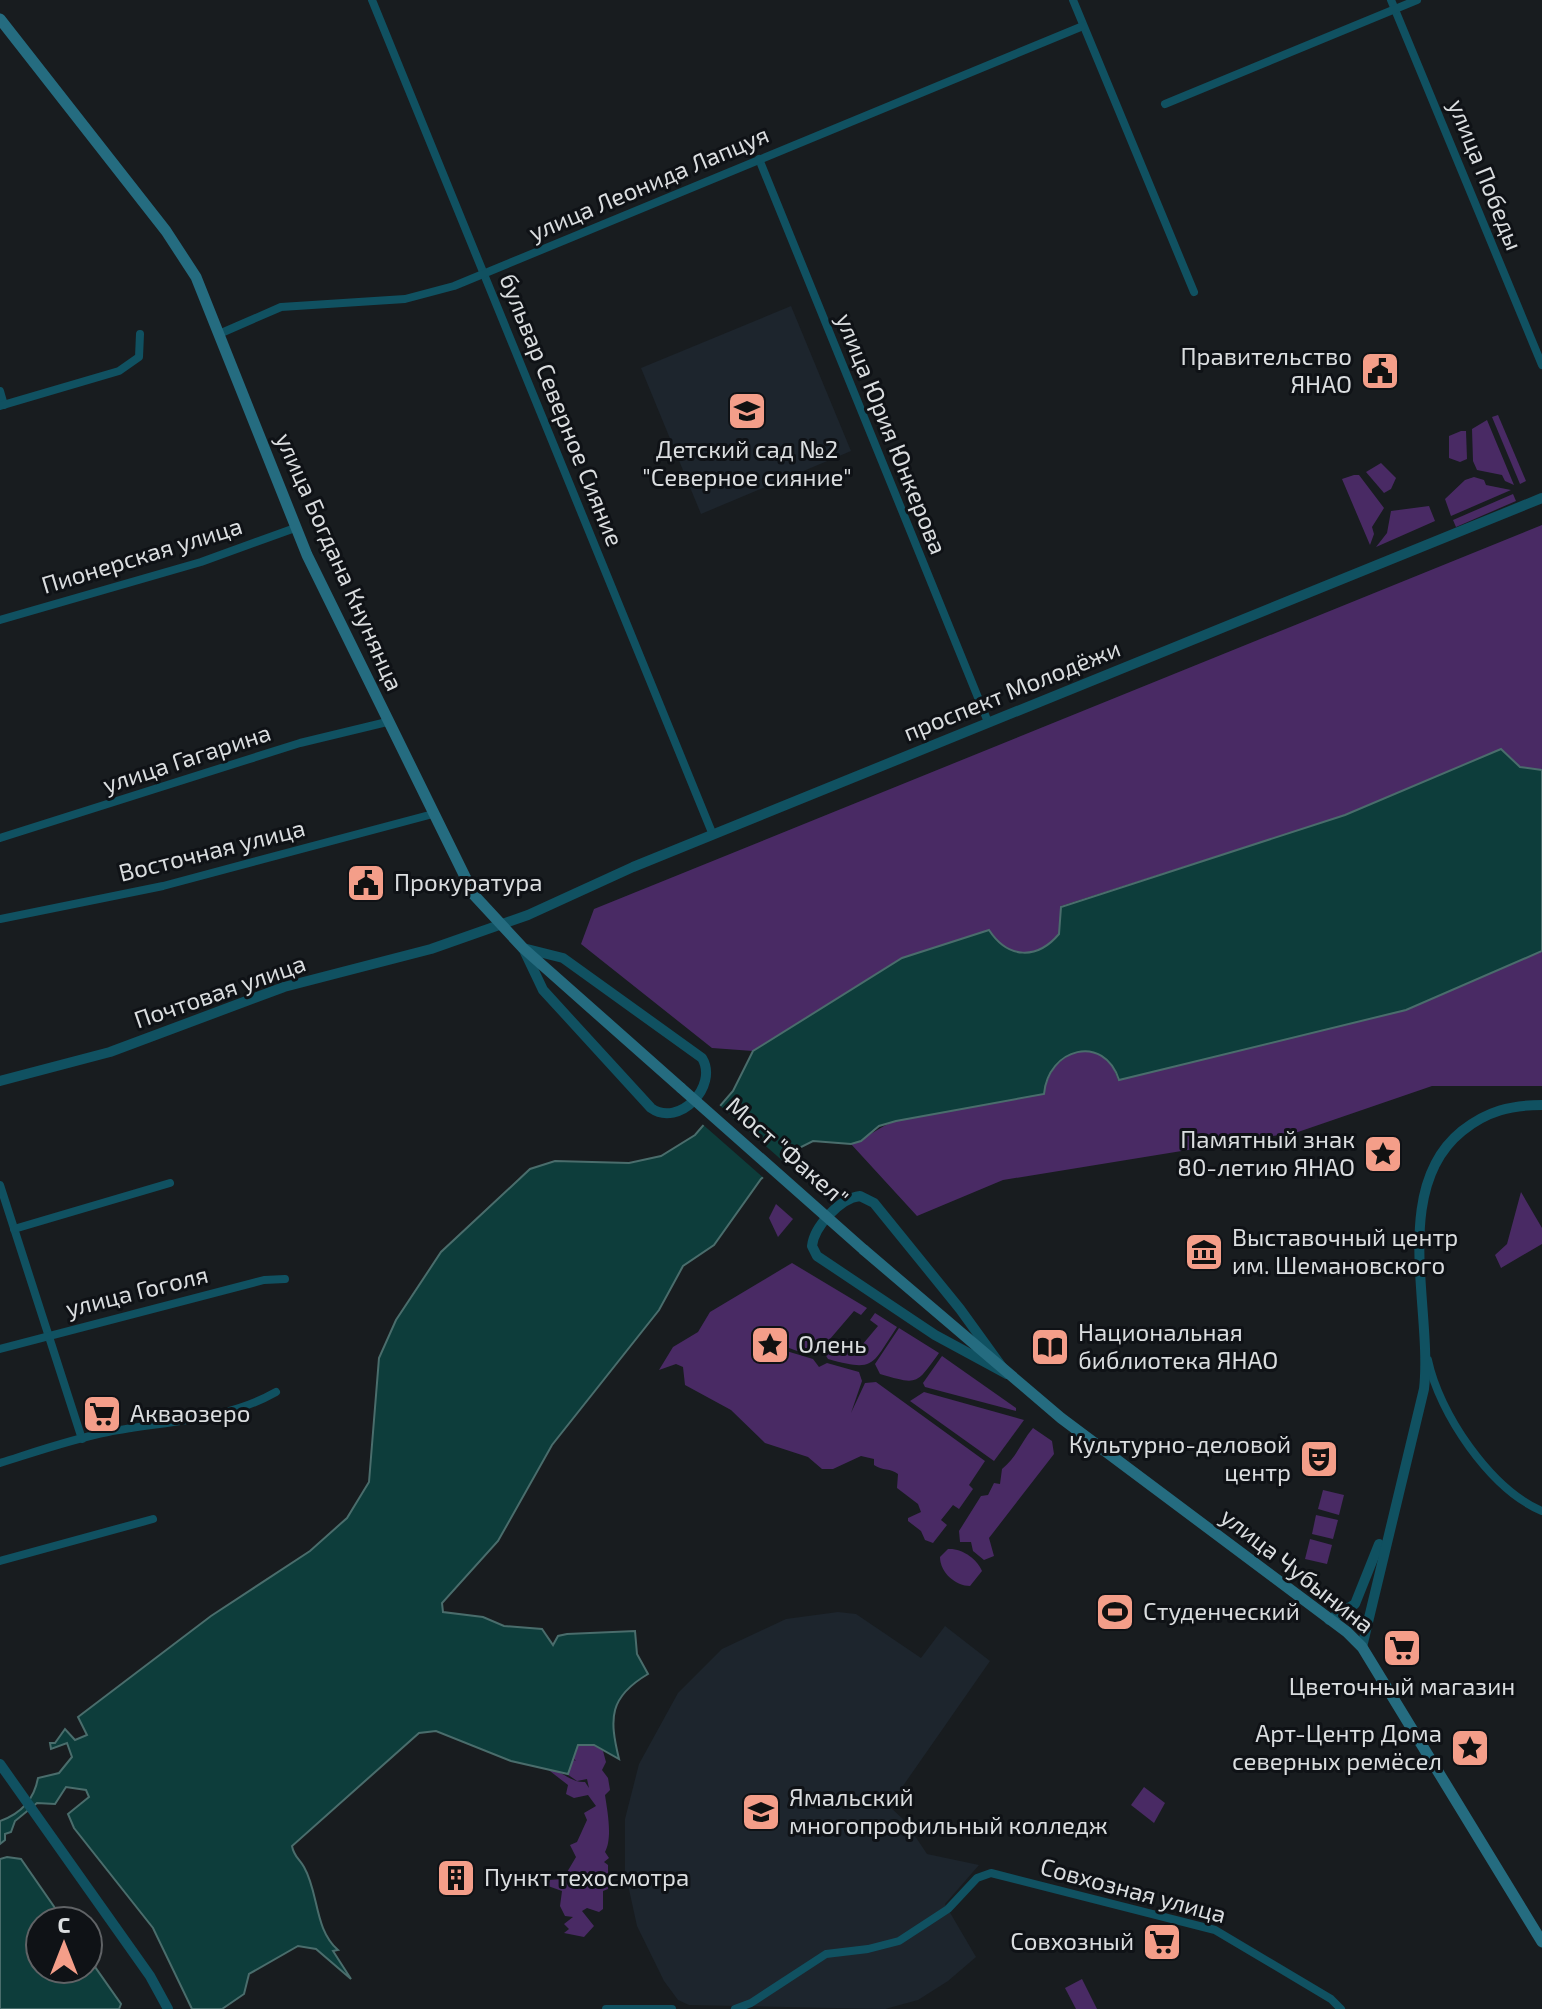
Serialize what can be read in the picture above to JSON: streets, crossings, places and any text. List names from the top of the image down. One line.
{"streets":{"main road":["улица Богдана Кнунянца","Мост \"Факел\"","улица Чубынина"],"street":["улица Победы","улица Леонида Лапцуя","бульвар Северное Сияние","улица Юрия Юнкерова","Пионерская улица","проспект Молодёжи","улица Гагарина","Восточная улица","Почтовая улица","улица Гоголя","Совхозная улица"]},"crossings":[["улица Леонида Лапцуя","бульвар Северное Сияние"],["улица Леонида Лапцуя","улица Юрия Юнкерова"],["улица Леонида Лапцуя","улица Богдана Кнунянца"],["бульвар Северное Сияние","проспект Молодёжи"],["улица Юрия Юнкерова","проспект Молодёжи"],["Пионерская улица","улица Богдана Кнунянца"],["улица Богдана Кнунянца","проспект Молодёжи"],["улица Богдана Кнунянца","улица Гагарина"],["улица Богдана Кнунянца","Восточная улица"],["улица Богдана Кнунянца","Почтовая улица"],["улица Богдана Кнунянца","Мост \"Факел\""],["проспект Молодёжи","Почтовая улица"],["Мост \"Факел\"","улица Чубынина"]],"places":{"public building":["Правительство ЯНАО","Прокуратура"],"school or university":["Детский сад №2 \"Северное сияние\"","Ямальский многопрофильный колледж"],"place":["Памятный знак 80-летию ЯНАО","Олень","Арт-Центр Дома северных ремёсел"],"museum":["Выставочный центр им. Шемановского"],"library":["Национальная библиотека ЯНАО"],"supermarket":["Акваозеро","Цветочный магазин","Совхозный"],"theatre":["Культурно-деловой центр"],"sports":["Студенческий"],"building":["Пункт техосмотра"]},"north":"top"}
